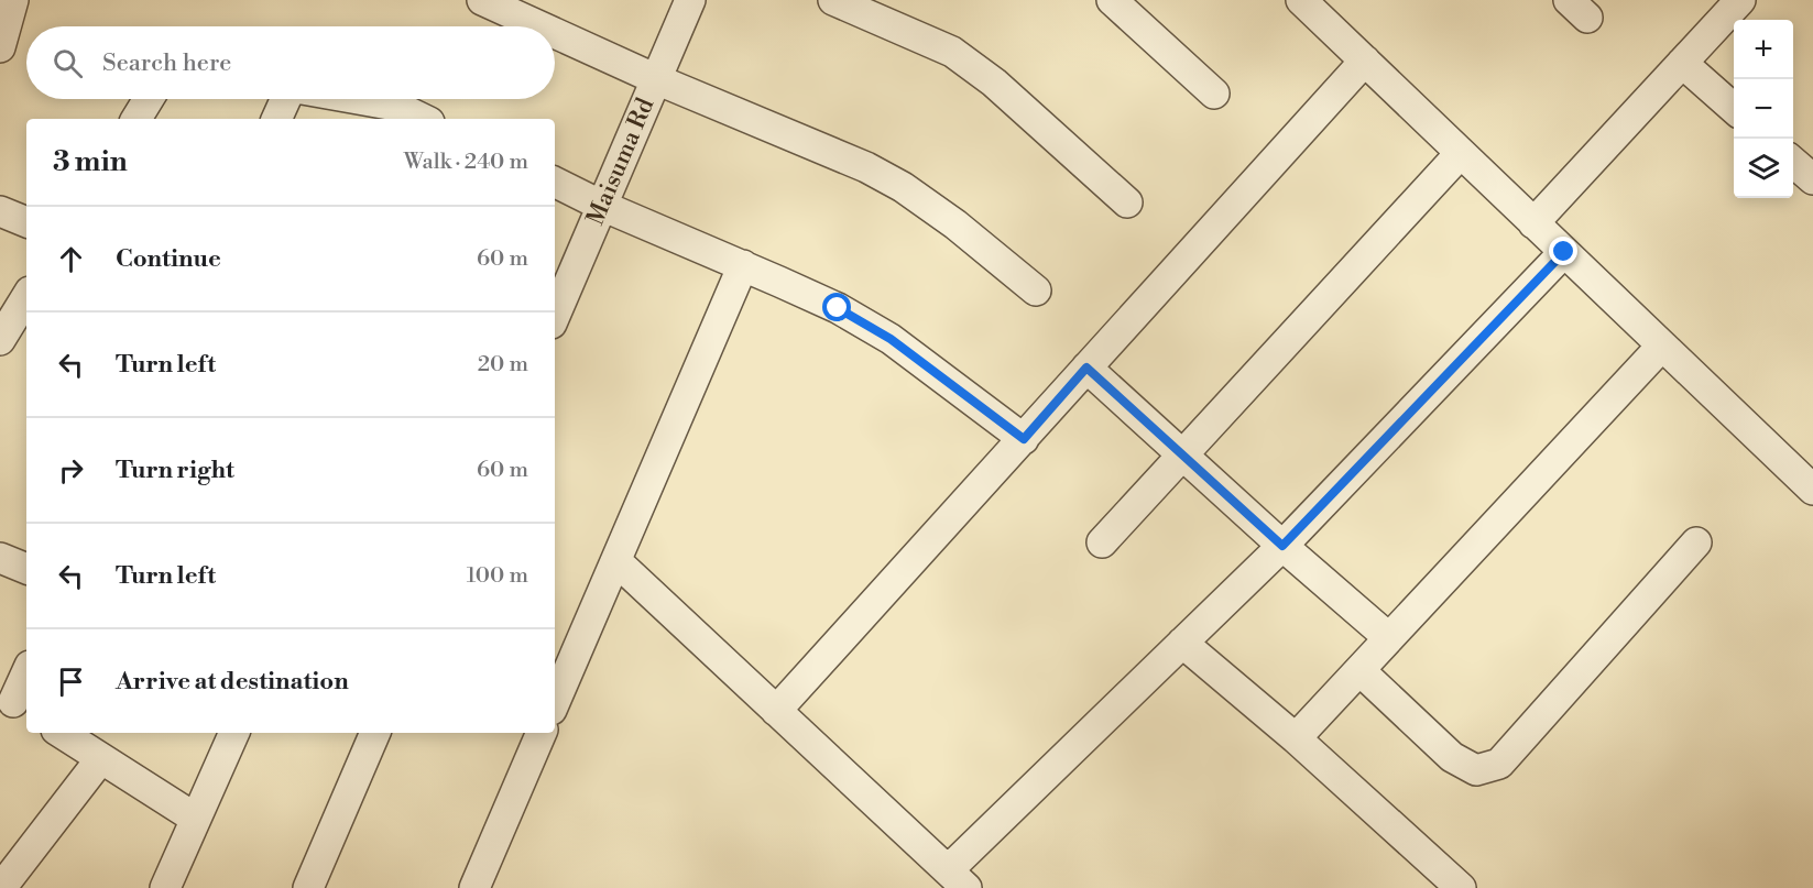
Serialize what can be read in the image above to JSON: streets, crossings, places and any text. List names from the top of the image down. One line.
{"streets":{"street":["Maisuma Rd"]},"page":{"map_buttons":["+","−"],"search":"Search here","heading":["3 min","Walk · 240 m"],"list":[["Continue","60 m"],["Turn left","20 m"],["Turn right","60 m"],["Turn left","100 m"],"Arrive at destination"]}}
